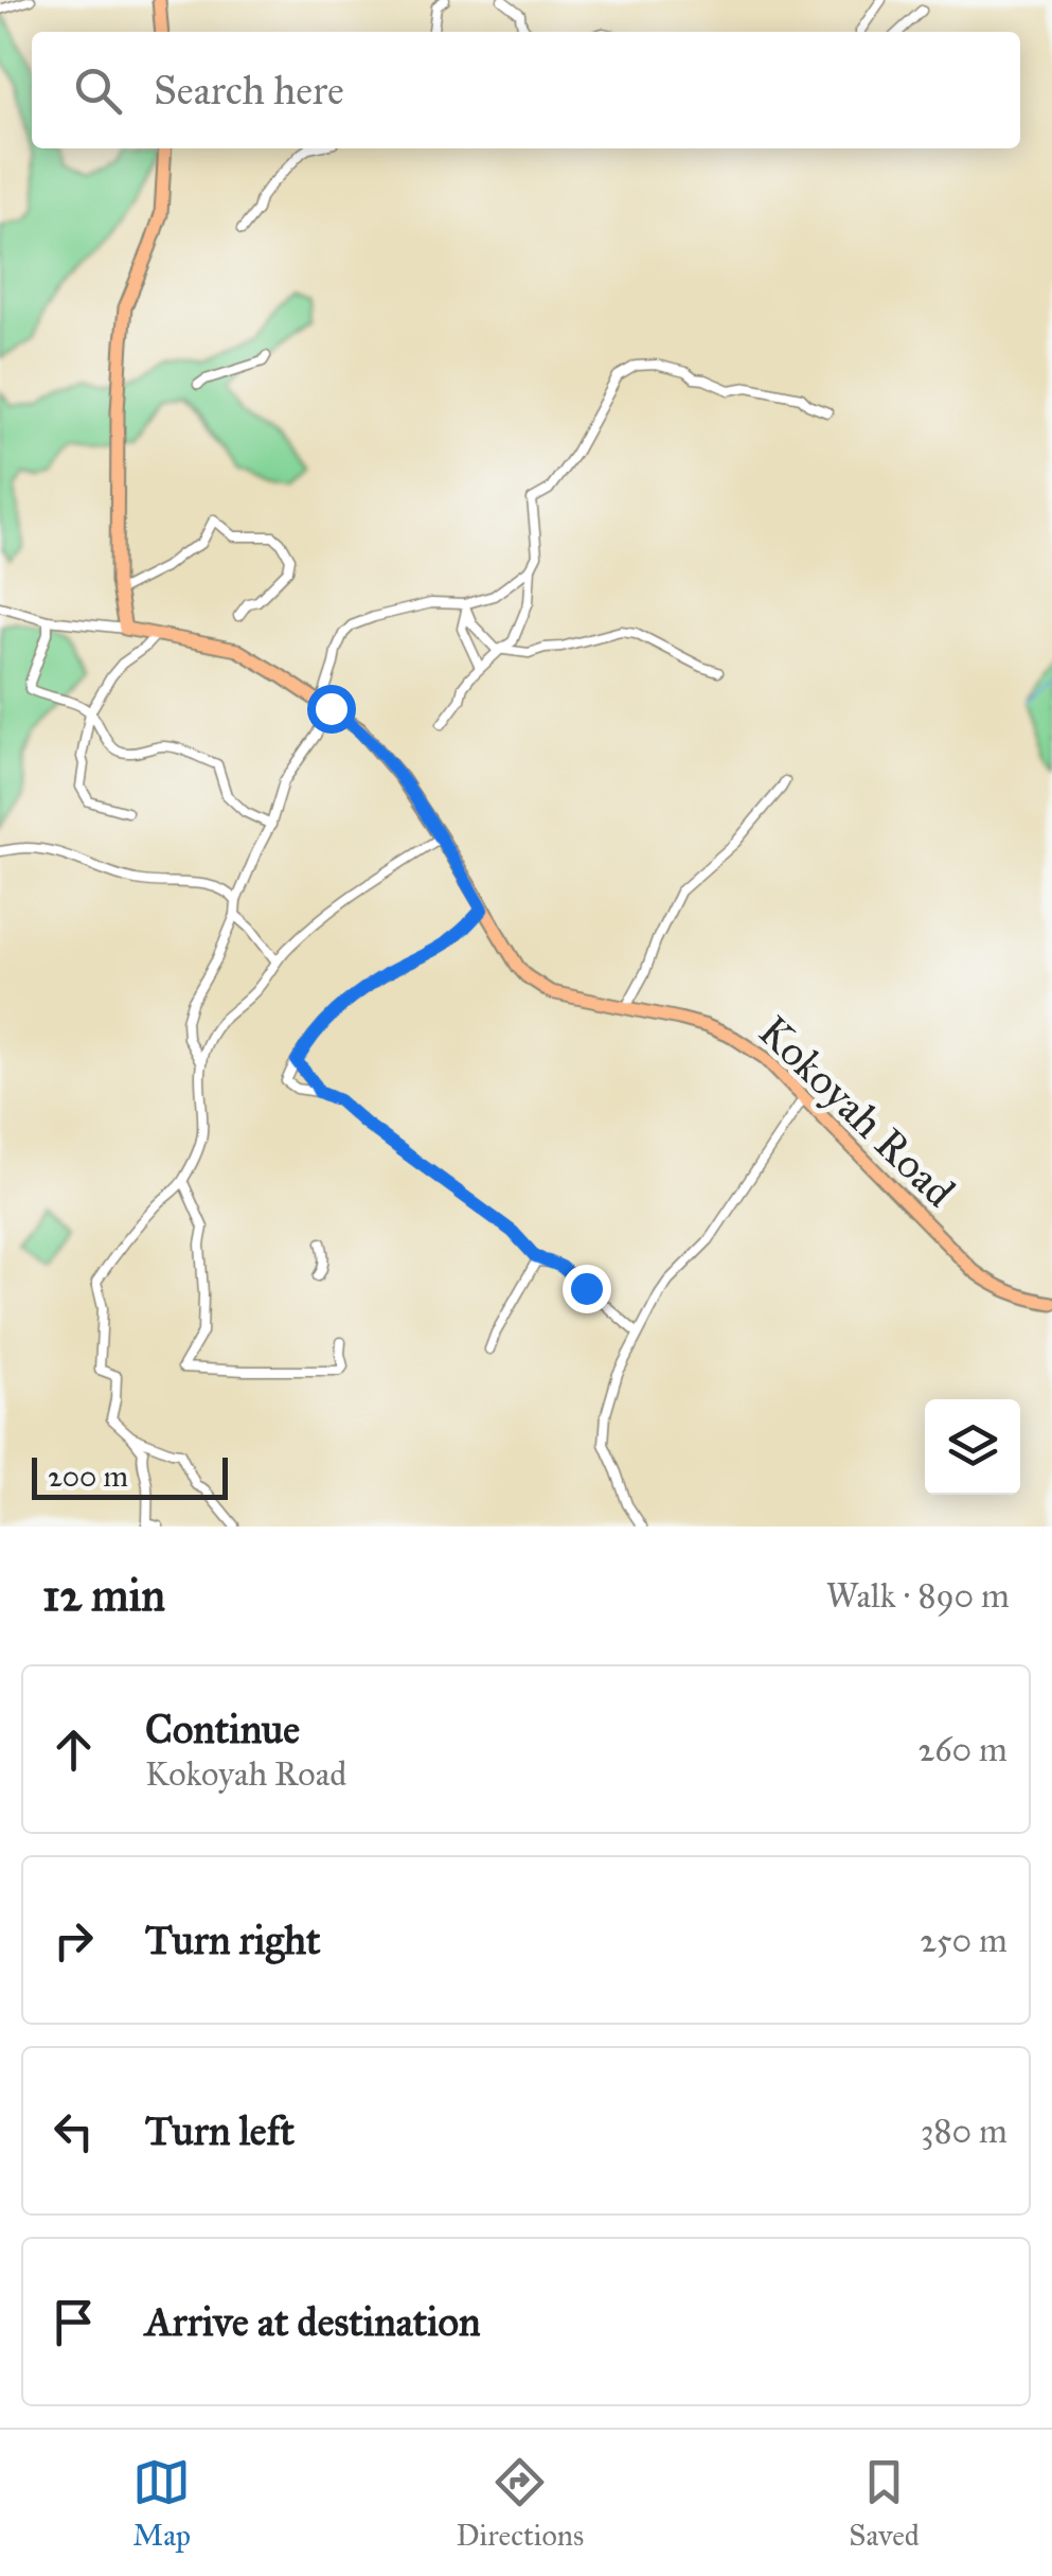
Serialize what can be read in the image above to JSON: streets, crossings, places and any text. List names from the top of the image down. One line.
{"streets":{"main road":["Kokoyah Road"]},"scale_bar":"200 m","page":{"search":"Search here","scale":"200 m","heading":["12 min","Walk · 890 m"],"list":[["Continue","Kokoyah Road","260 m"],["Turn right","250 m"],["Turn left","380 m"],"Arrive at destination"],"nav":["Map","Directions","Saved"]}}
